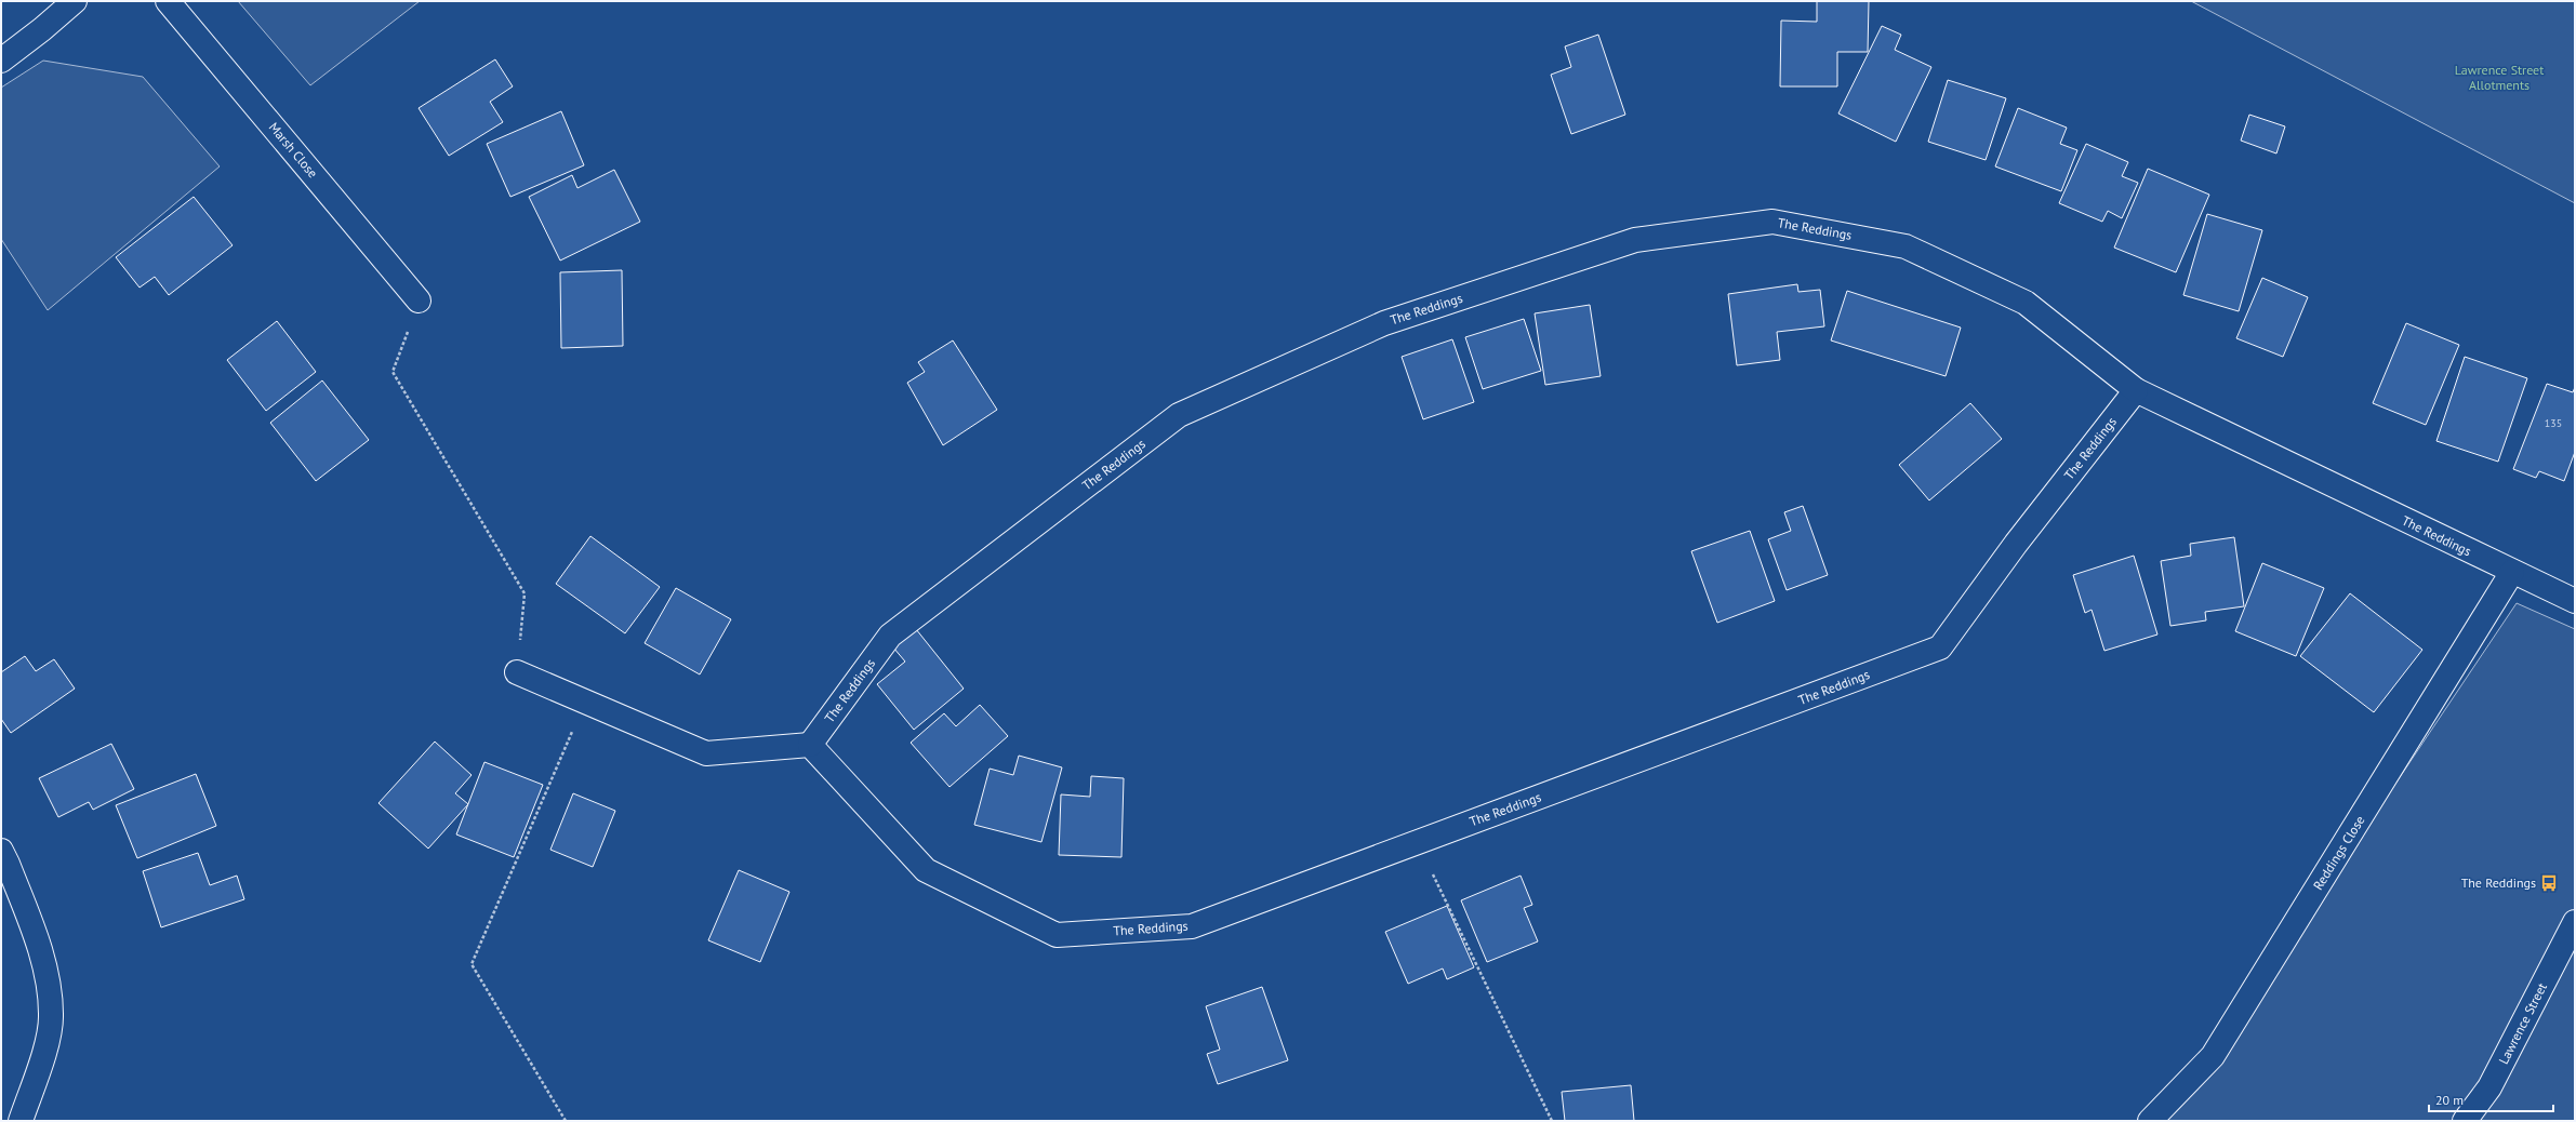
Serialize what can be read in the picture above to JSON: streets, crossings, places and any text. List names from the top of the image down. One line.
{"streets":{"street":["Marsh Close","The Reddings","Reddings Close","Lawrence Street"]},"crossings":[["The Reddings","Reddings Close"]],"parks":["Lawrence Street Allotments"],"places":{"bus stop":["The Reddings"]},"house_numbers":["135"],"scale_bar":"20 m"}
